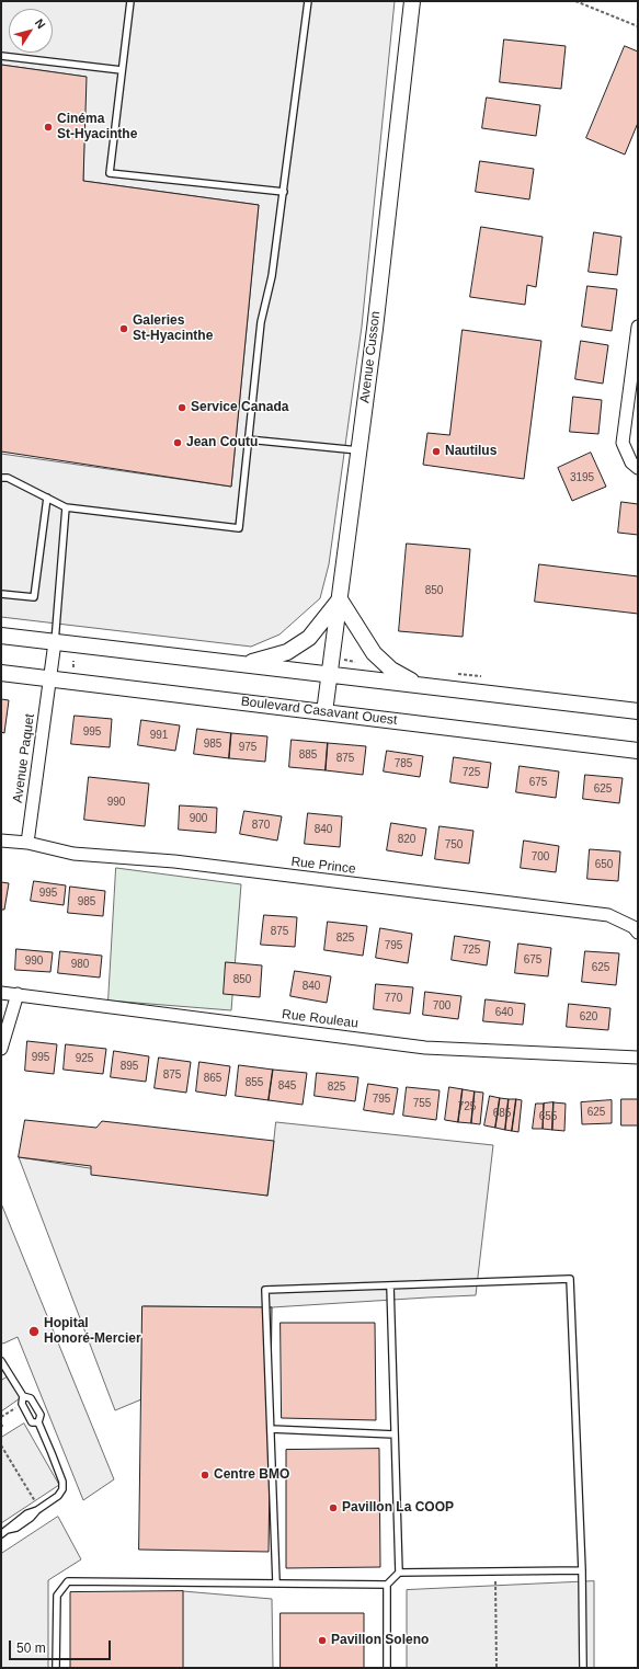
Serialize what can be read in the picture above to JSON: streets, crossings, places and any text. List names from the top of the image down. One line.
{"streets":{"street":["Avenue Cusson","Boulevard Casavant Ouest","Avenue Paquet","Rue Prince","Rue Rouleau"]},"crossings":[["Avenue Cusson","Boulevard Casavant Ouest"],["Boulevard Casavant Ouest","Avenue Paquet"],["Avenue Paquet","Rue Prince"]],"places":["Cinéma St-Hyacinthe","Galeries St-Hyacinthe","Service Canada","Jean Coutu","Nautilus","Hopital Honoré-Mercier","Centre BMO","Pavillon La COOP","Pavillon Soleno"],"house_numbers":["3195","850","995","991","985","975","885","875","785","725","675","625","990","900","870","840","820","750","700","650","995","985","875","825","795","725","675","990","980","625","850","840","770","700","640","620","995","925","895","875","865","855","845","825","795","755","725","625","685","655"],"scale_bar":"50 m","north":"top right"}
